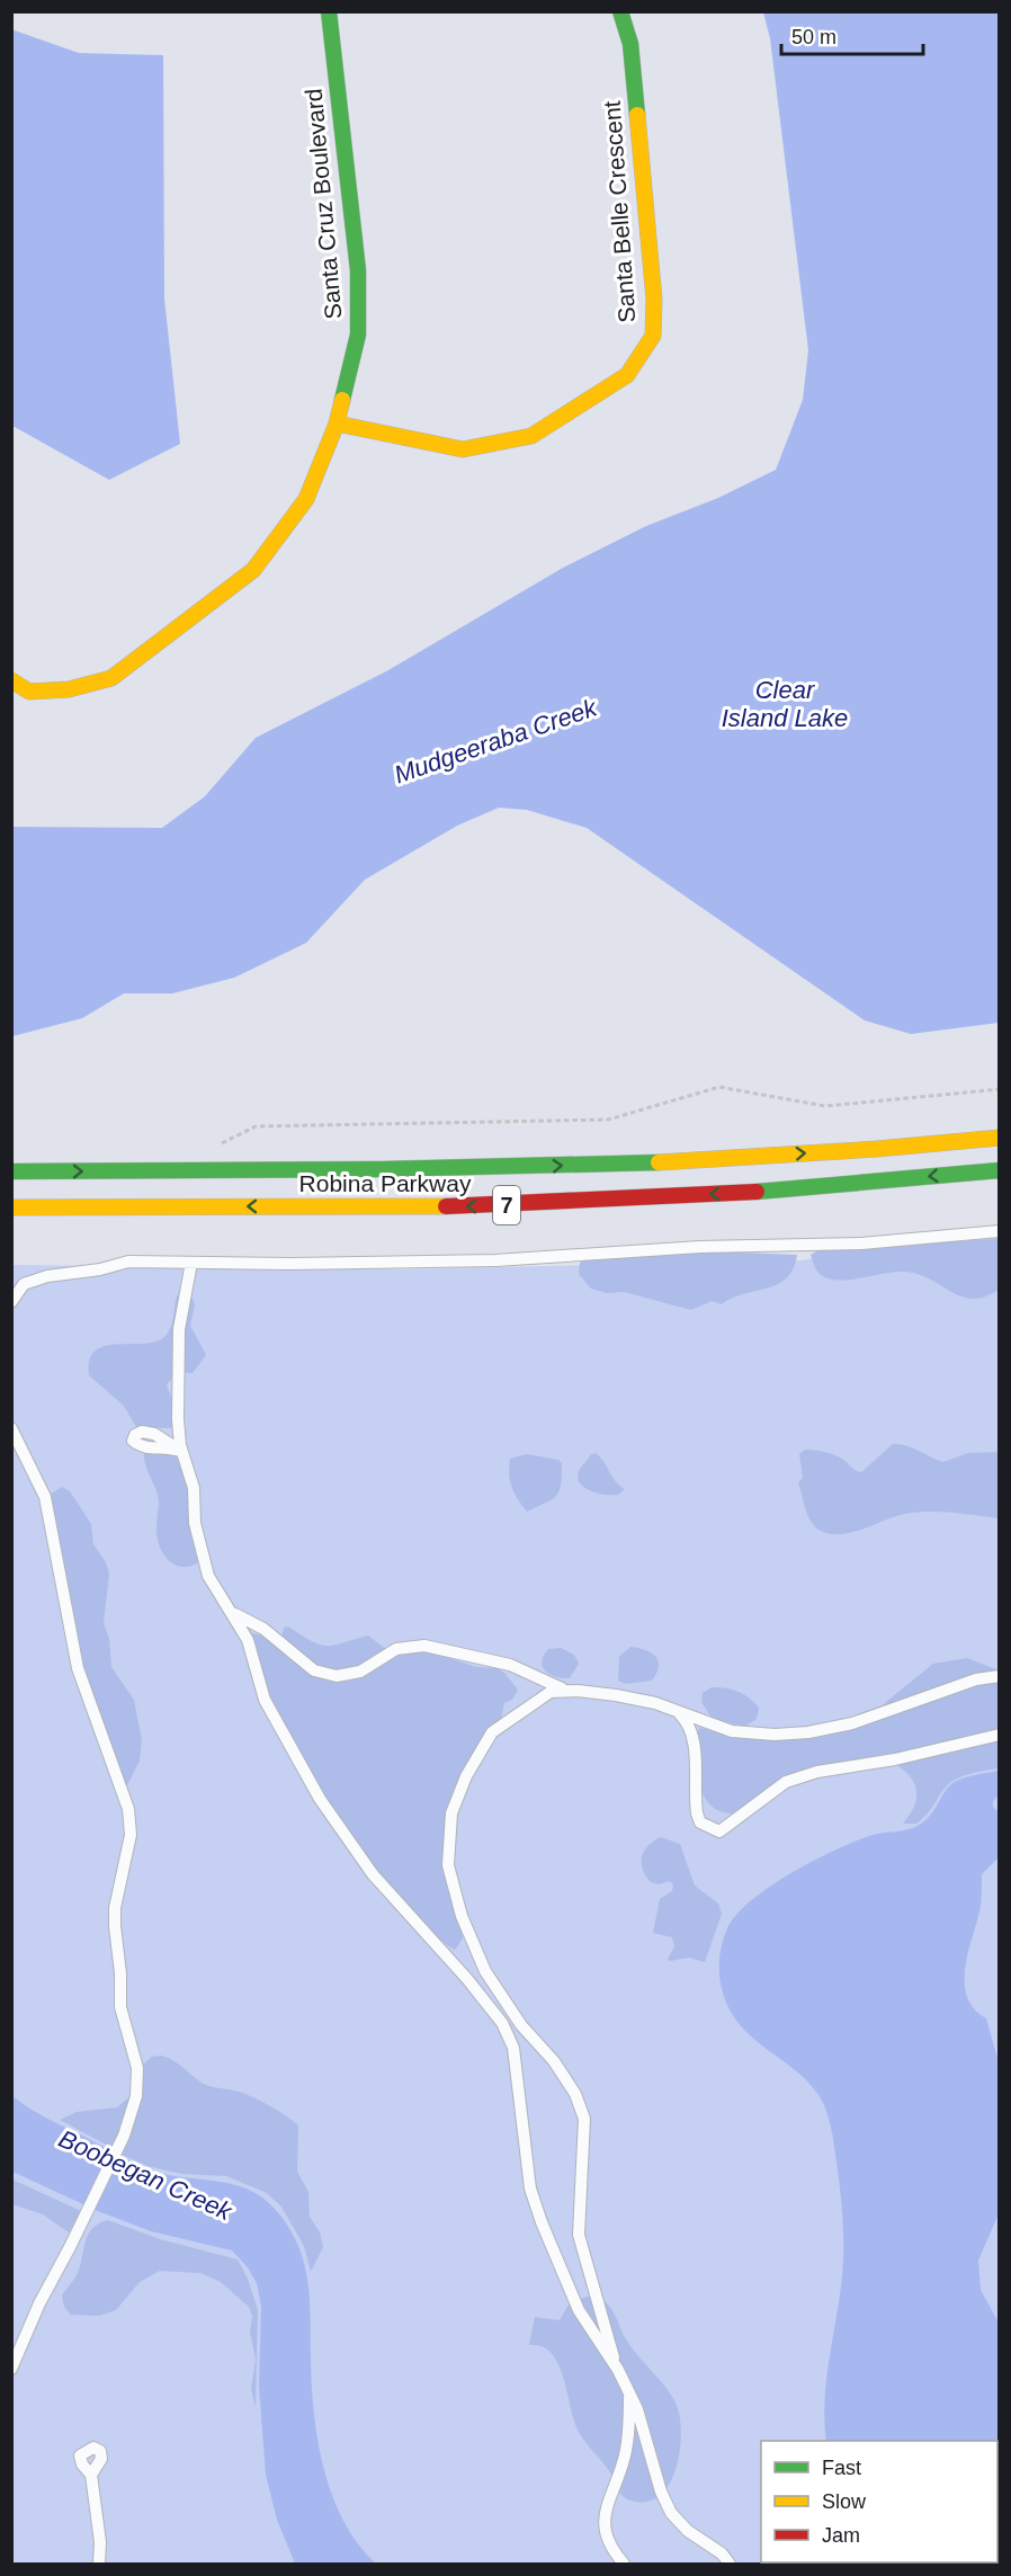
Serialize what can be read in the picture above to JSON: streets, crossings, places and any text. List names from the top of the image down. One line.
{"streets":{"main road":["Santa Cruz Boulevard","Santa Belle Crescent","Robina Parkway","7"]},"crossings":[["Santa Cruz Boulevard","Santa Belle Crescent"]],"water":["Clear Island Lake","Mudgeeraba Creek","Boobegan Creek"],"legend":["Fast","Slow","Jam"],"scale_bar":"50 m"}
